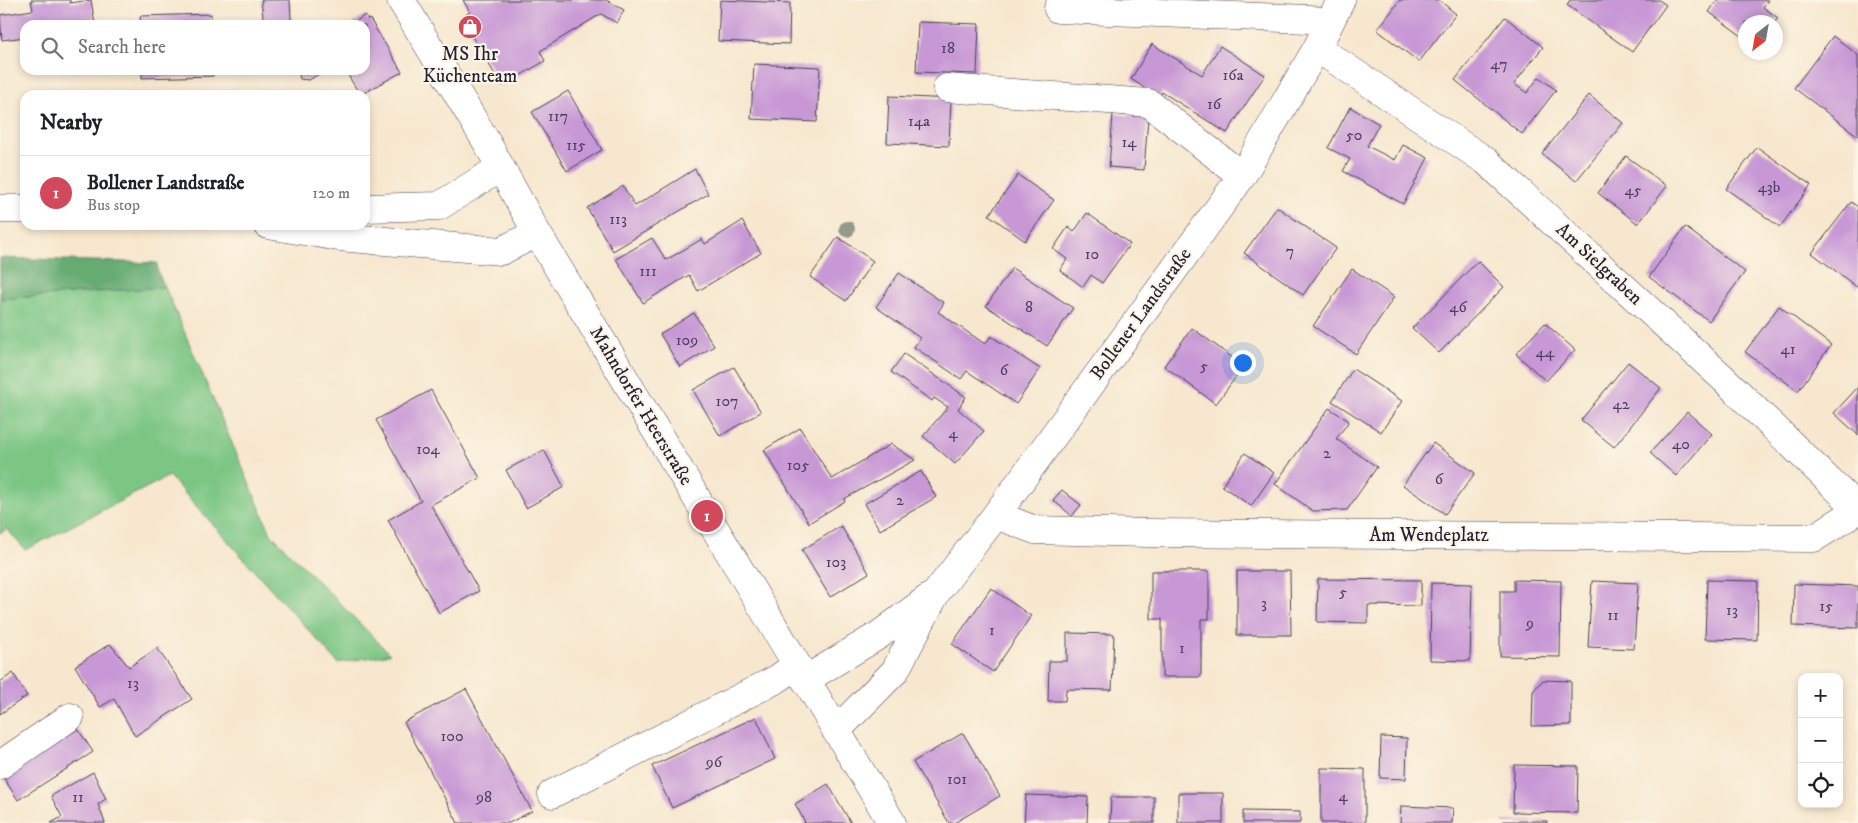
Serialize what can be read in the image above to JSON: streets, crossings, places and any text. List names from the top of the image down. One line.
{"streets":{"street":["Am Sielgraben","Bollener Landstraße","Mahndorfer Heerstraße","Am Wendeplatz"]},"crossings":[["Am Sielgraben","Bollener Landstraße"],["Am Sielgraben","Am Wendeplatz"],["Bollener Landstraße","Mahndorfer Heerstraße"],["Bollener Landstraße","Am Wendeplatz"]],"places":{"shop":["MS Ihr Küchenteam"]},"house_numbers":["18","47","16a","16","117","14a","50","14","115","43b","45","113","7","10","111","8","46","109","41","44","5","6","107","42","4","40","104","2","105","6","2","103","5","3","15","13","11","9","1","1","13","100","96","101","4","11","98"],"north":"bottom left","page":{"search":"Search here","heading":"Nearby","list":[{"mark":"1","name":"Bollener Landstraße","note":"Bus stop","value":"120 m"}],"pins":"1","map_buttons":["+","−"]}}
